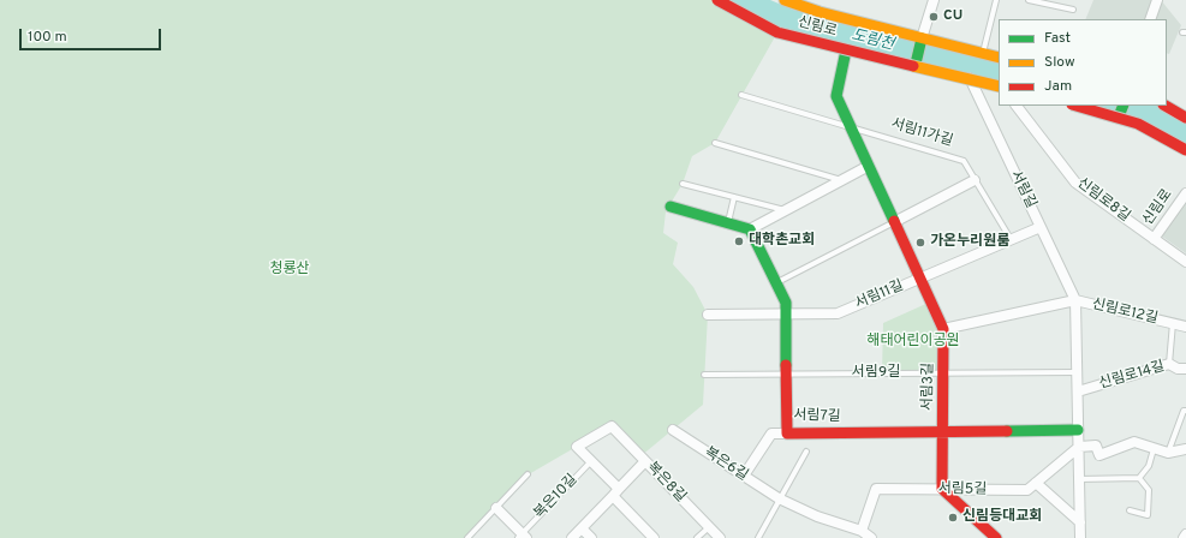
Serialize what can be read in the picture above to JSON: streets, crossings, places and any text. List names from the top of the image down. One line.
{"streets":{"street":["신림로","서림길","신림로8길","서림11길","신림로12길","신림로14길","서림3길","서림7길","복은6길","복은8길","서림5길"],"lane":["서림11가길","서림9길","복은10길"]},"crossings":[["신림로","서림길"],["신림로","신림로8길"],["서림11가길","서림11길"],["서림11가길","서림3길"],["서림길","서림11길"],["서림길","신림로12길"],["서림길","서림9길"],["서림길","신림로14길"],["서림길","서림7길"],["서림길","서림5길"],["서림11길","서림3길"],["서림11길","서림7길"],["신림로12길","신림로14길"],["서림9길","서림3길"],["서림9길","서림7길"],["서림3길","서림7길"],["서림3길","서림5길"],["복은6길","서림5길"],["복은8길","복은10길"]],"water":["도림천"],"parks":["청룡산","해태어린이공원"],"places":["CU","대학촌교회","가온누리원룸","신림등대교회"],"legend":["Fast","Slow","Jam"],"scale_bar":"100 m"}
